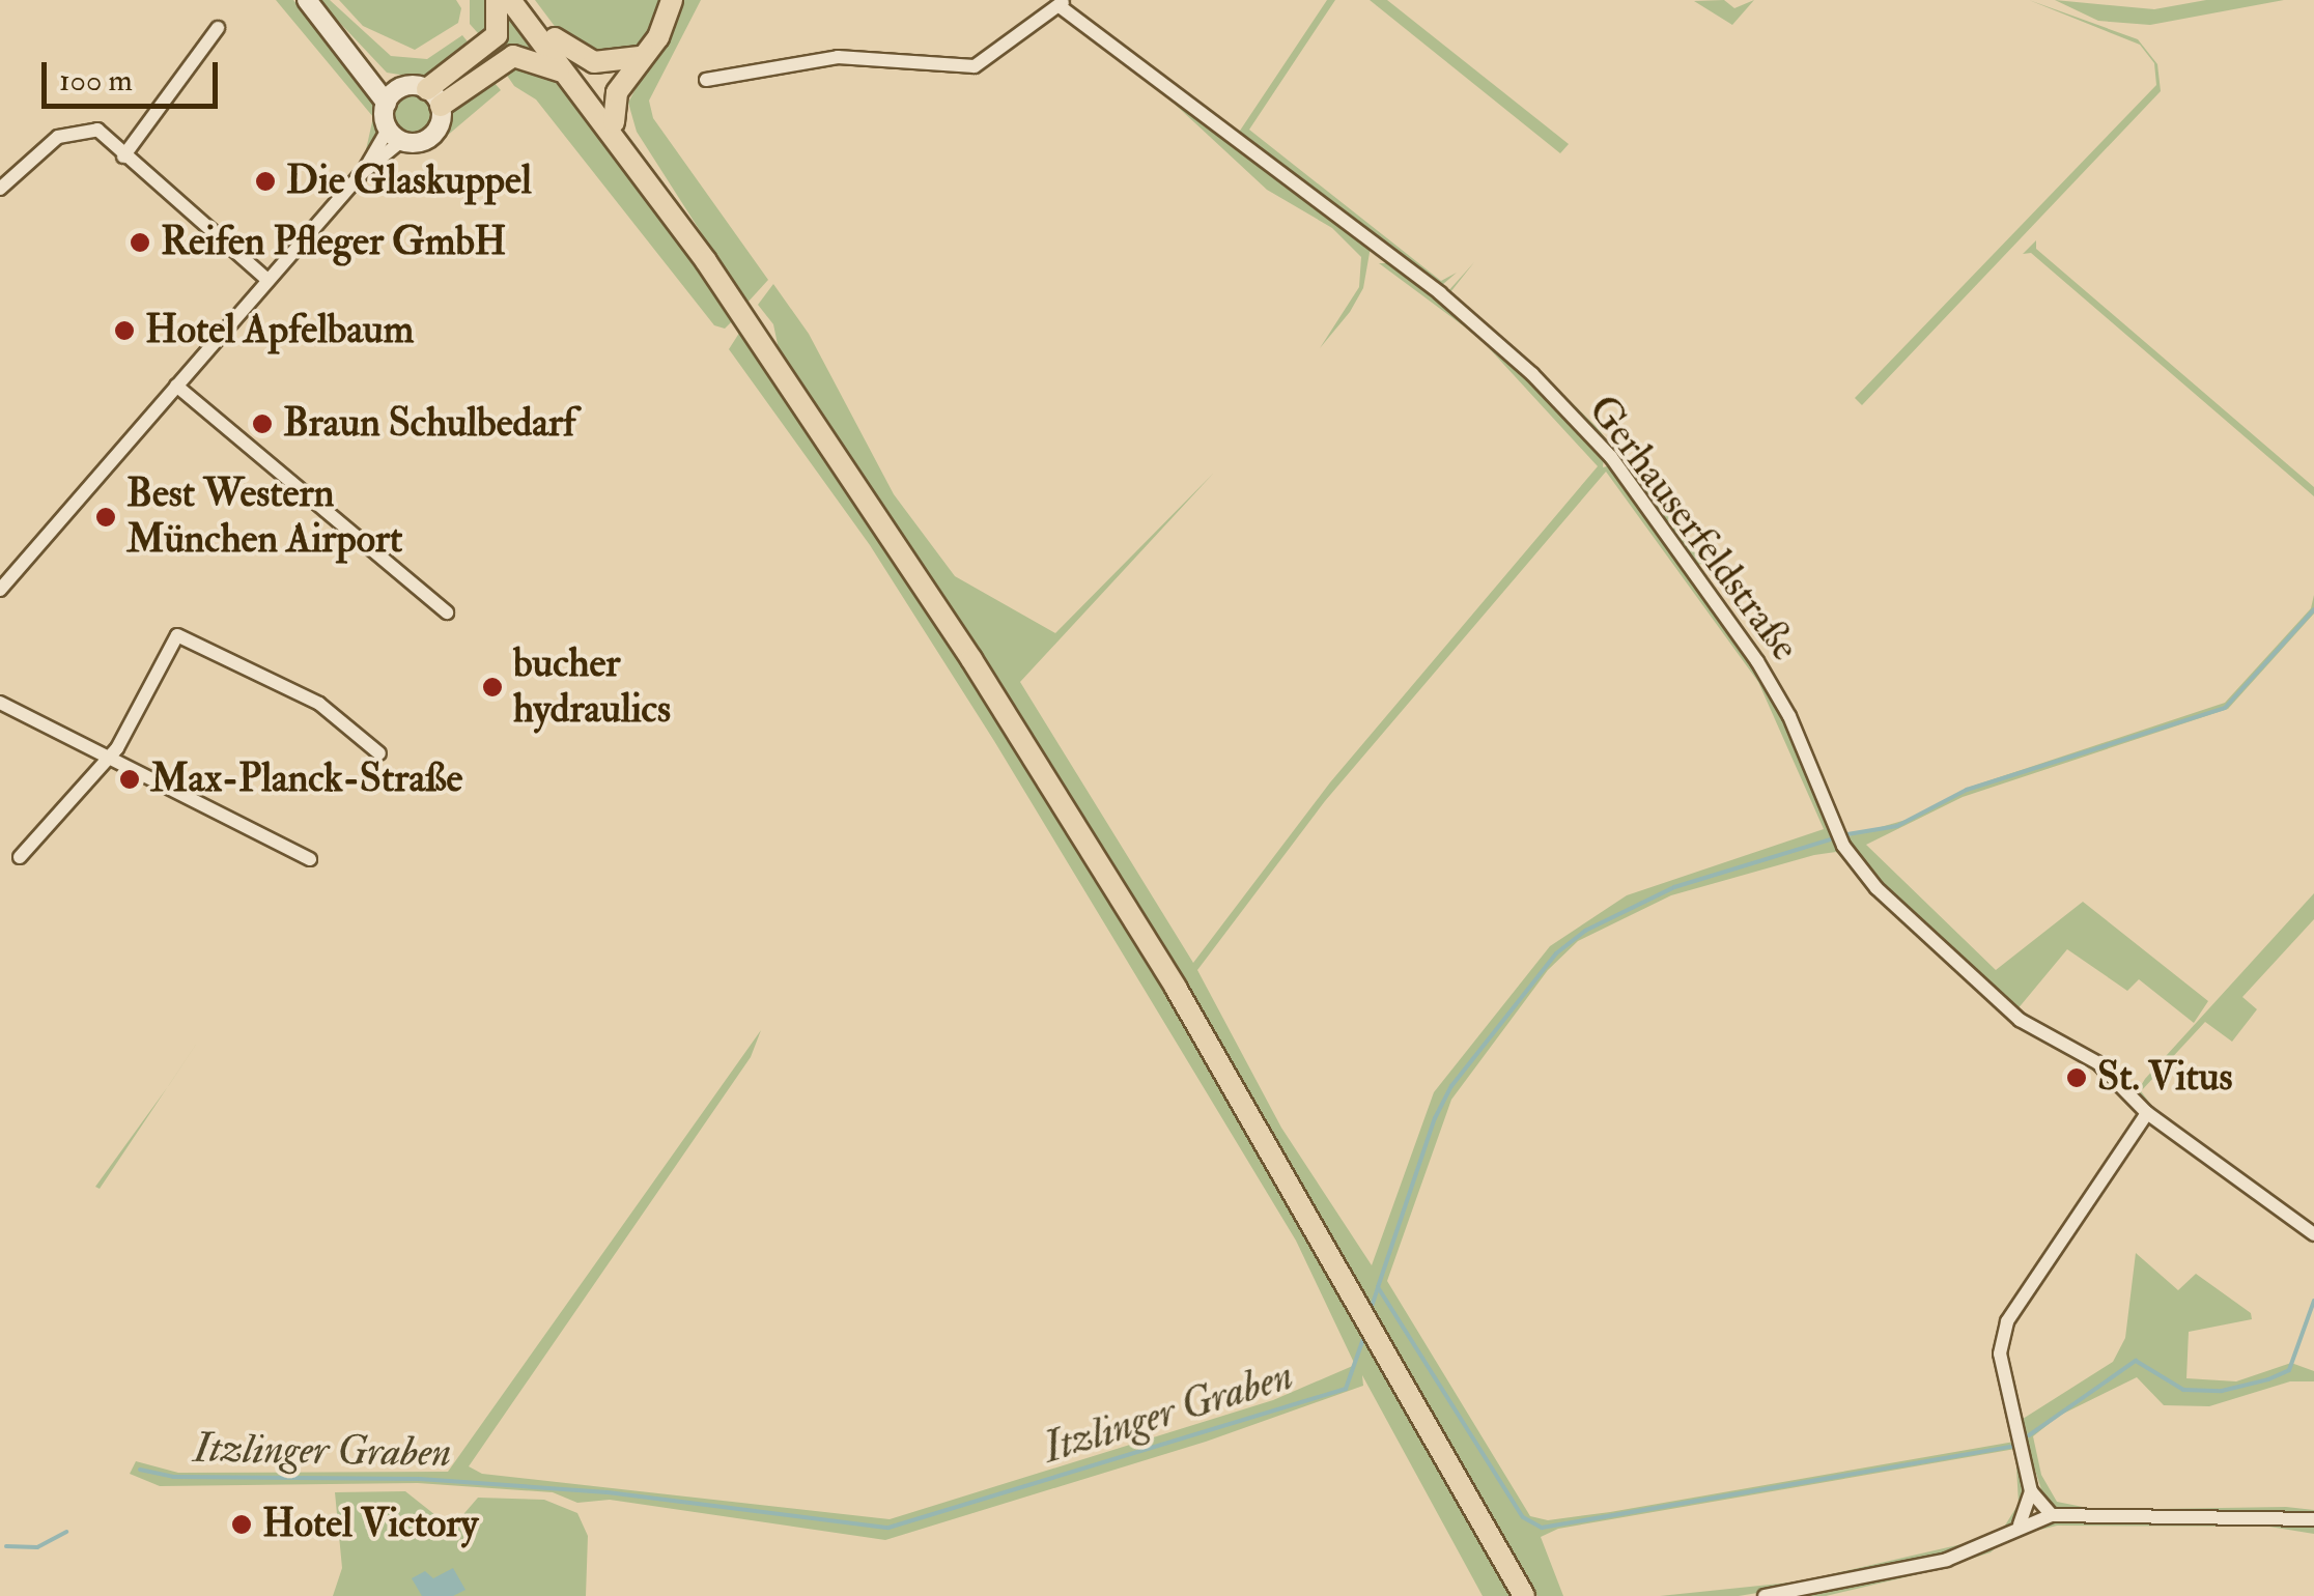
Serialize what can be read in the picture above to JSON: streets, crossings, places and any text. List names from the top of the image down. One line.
{"streets":{"street":["Gerhauserfeldstraße"]},"water":["Itzlinger Graben"],"places":["Die Glaskuppel","Reifen Pfleger GmbH","Hotel Apfelbaum","Braun Schulbedarf","Best Western München Airport","bucher hydraulics","Max-Planck-Straße","St. Vitus","Hotel Victory"],"scale_bar":"100 m"}
